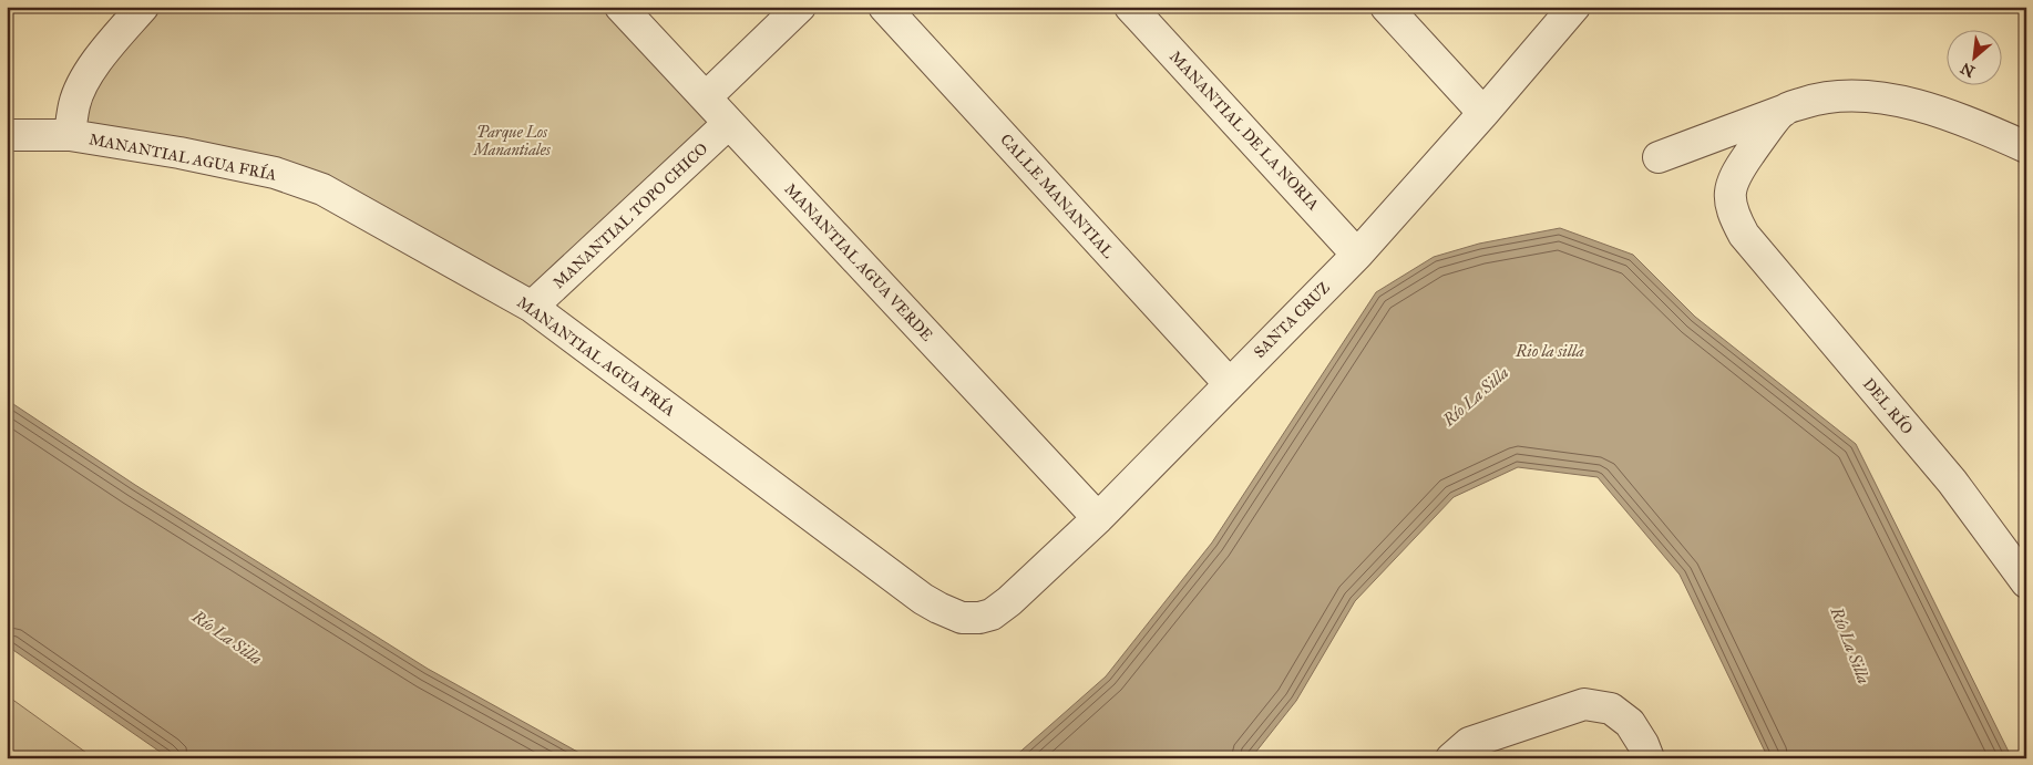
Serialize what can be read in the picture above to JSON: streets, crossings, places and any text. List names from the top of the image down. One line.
{"streets":{"street":["MANANTIAL DE LA NORIA","MANANTIAL AGUA FRÍA","CALLE MANANTIAL","MANANTIAL TOPO CHICO","MANANTIAL AGUA VERDE","SANTA CRUZ","DEL RÍO"]},"crossings":[["MANANTIAL DE LA NORIA","SANTA CRUZ"],["MANANTIAL AGUA FRÍA","MANANTIAL TOPO CHICO"],["MANANTIAL AGUA FRÍA","SANTA CRUZ"],["CALLE MANANTIAL","SANTA CRUZ"],["MANANTIAL TOPO CHICO","MANANTIAL AGUA VERDE"],["MANANTIAL AGUA VERDE","SANTA CRUZ"]],"water":["Rio la silla","Río La Silla"],"parks":["Parque Los Manantiales"],"north":"bottom left"}
